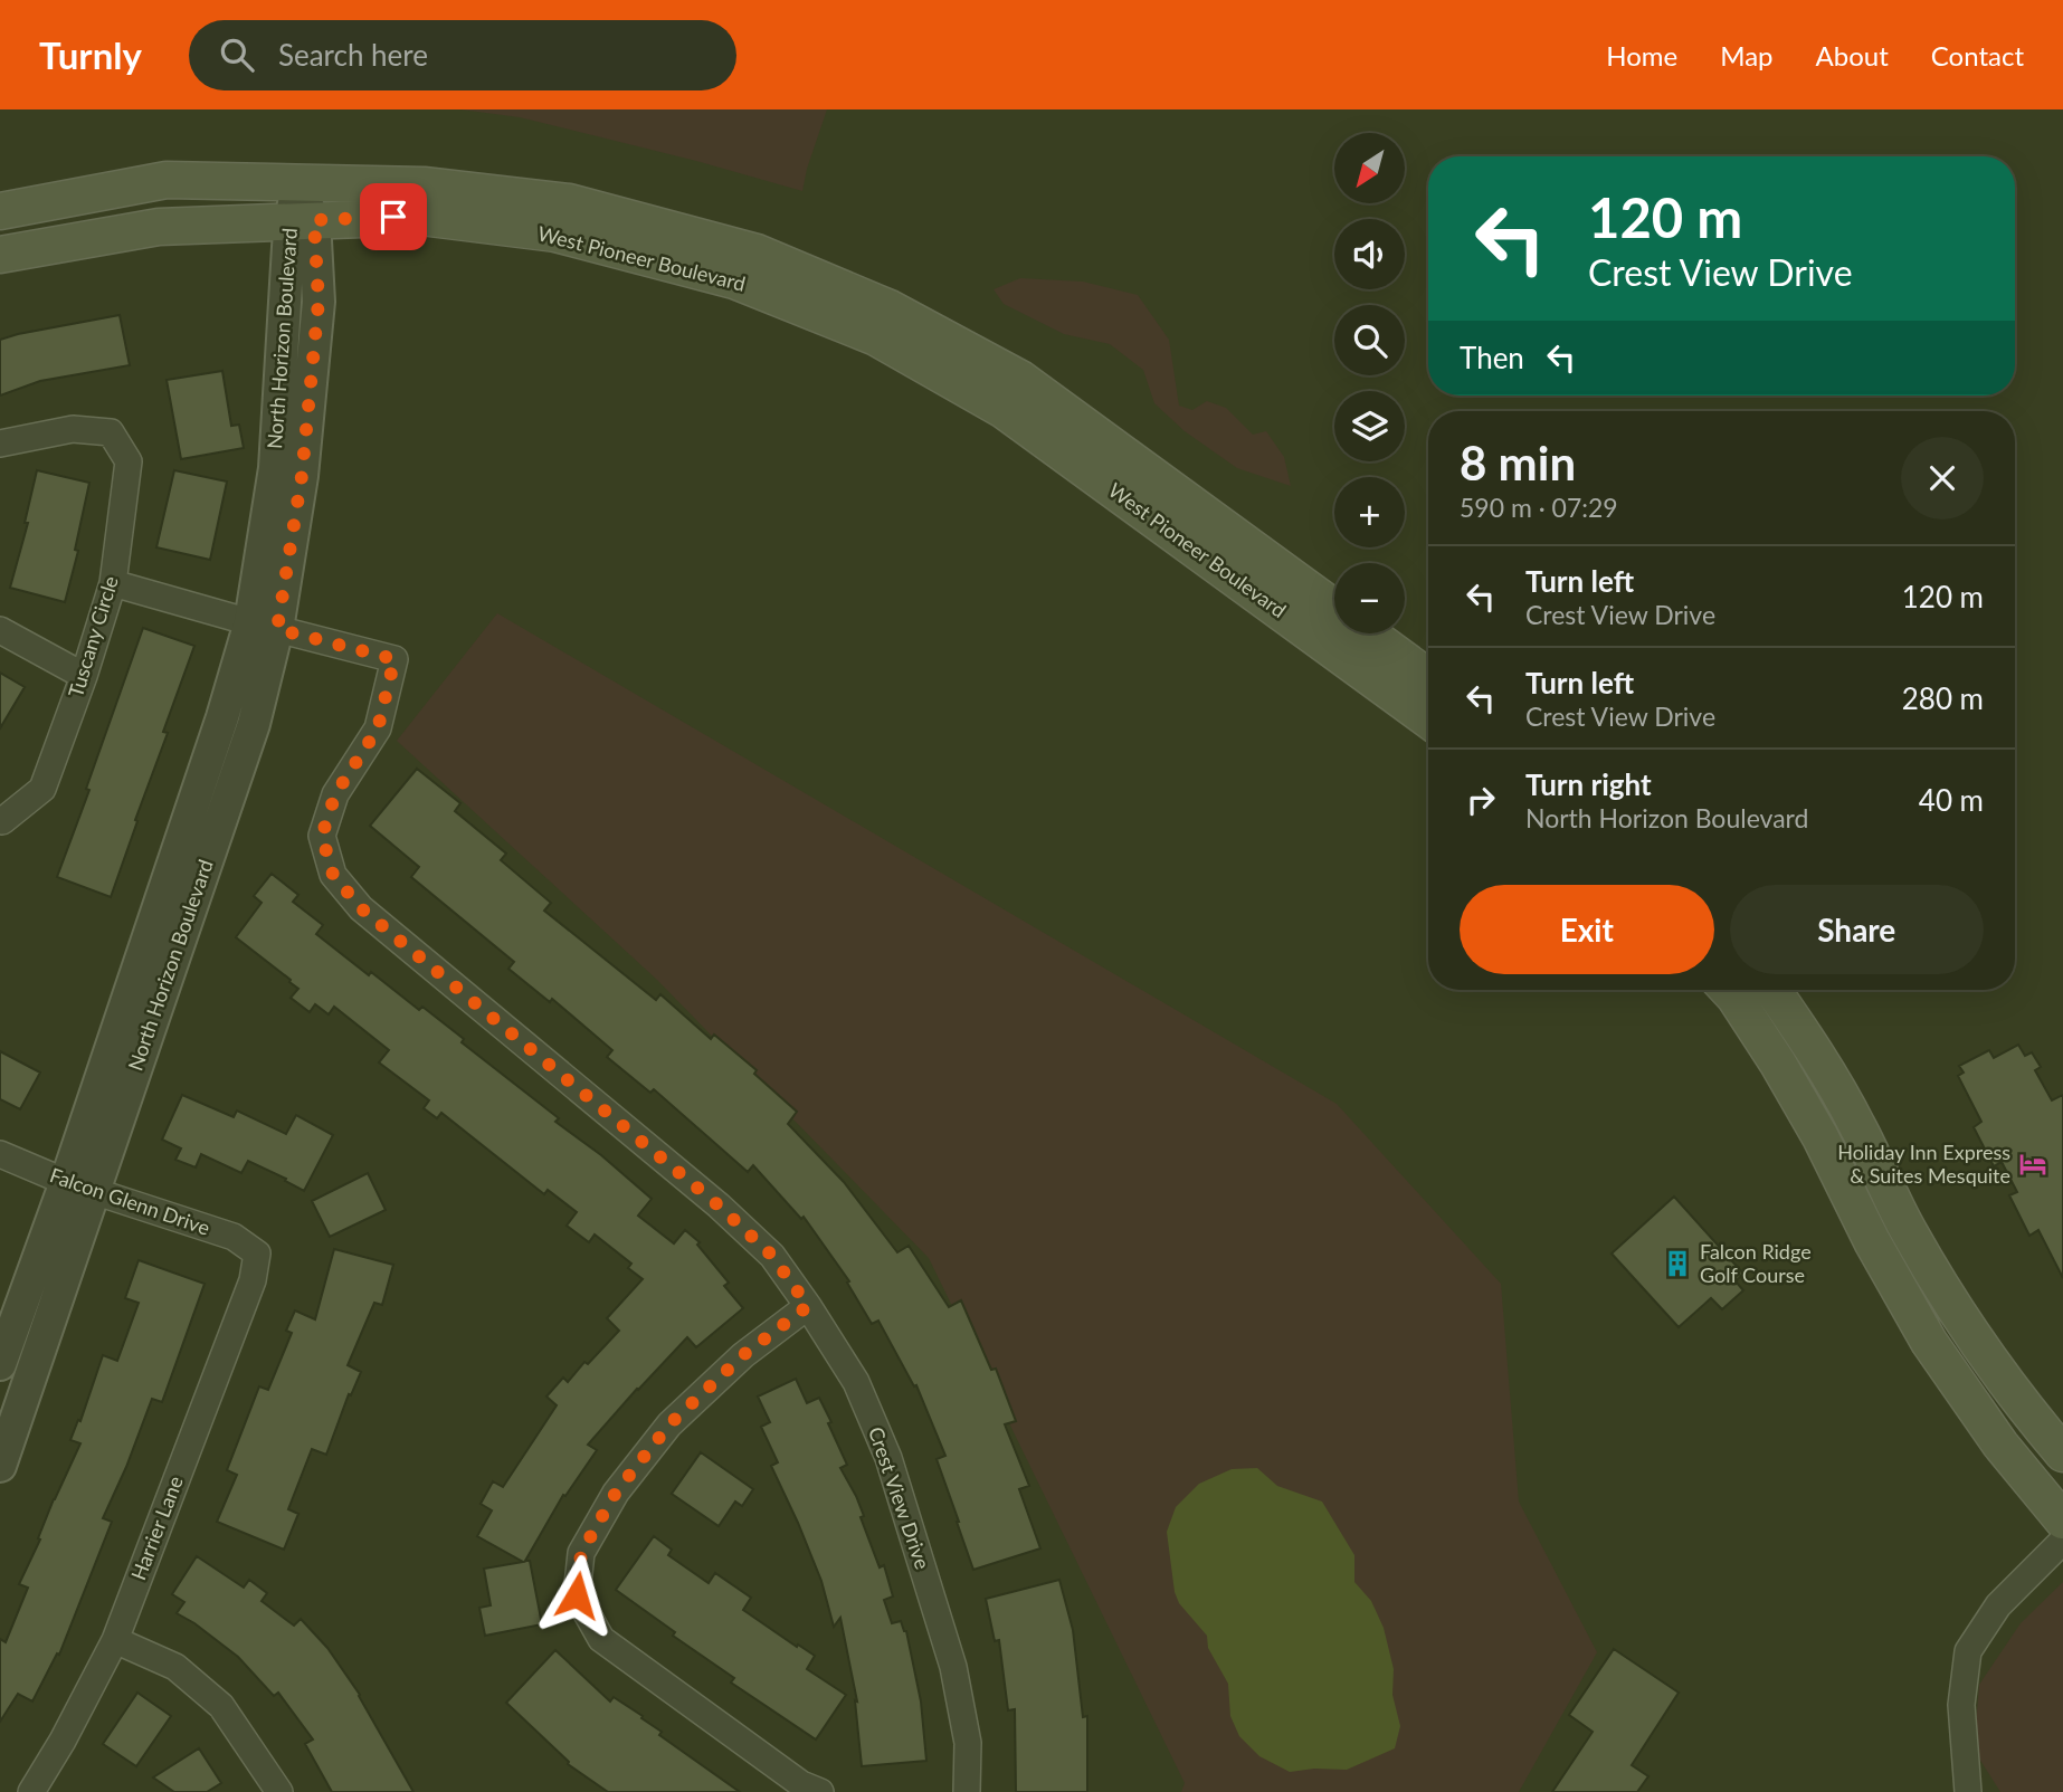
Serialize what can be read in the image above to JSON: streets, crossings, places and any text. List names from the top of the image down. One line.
{"streets":{"main road":["West Pioneer Boulevard"],"street":["North Horizon Boulevard","Tuscany Circle","Falcon Glenn Drive","Crest View Drive","Harrier Lane"]},"crossings":[["West Pioneer Boulevard","North Horizon Boulevard"],["North Horizon Boulevard","Falcon Glenn Drive"],["North Horizon Boulevard","Crest View Drive"],["Tuscany Circle","Crest View Drive"],["Falcon Glenn Drive","Harrier Lane"]],"places":{"hotel":["Holiday Inn Express & Suites Mesquite"],"building":["Falcon Ridge Golf Course"]},"north":"bottom left","page":{"header":"Turnly","search":"Search here","nav":["Home","Map","About","Contact"],"map_buttons":["+","−"],"turn":["120 m","Crest View Drive"],"then":"Then","heading":["8 min","590 m · 07:29"],"list":[{"name":"Turn left","note":"Crest View Drive","value":"120 m"},{"name":"Turn left","note":"Crest View Drive","value":"280 m"},{"name":"Turn right","note":"North Horizon Boulevard","value":"40 m"}],"buttons":["Exit","Share"]}}
